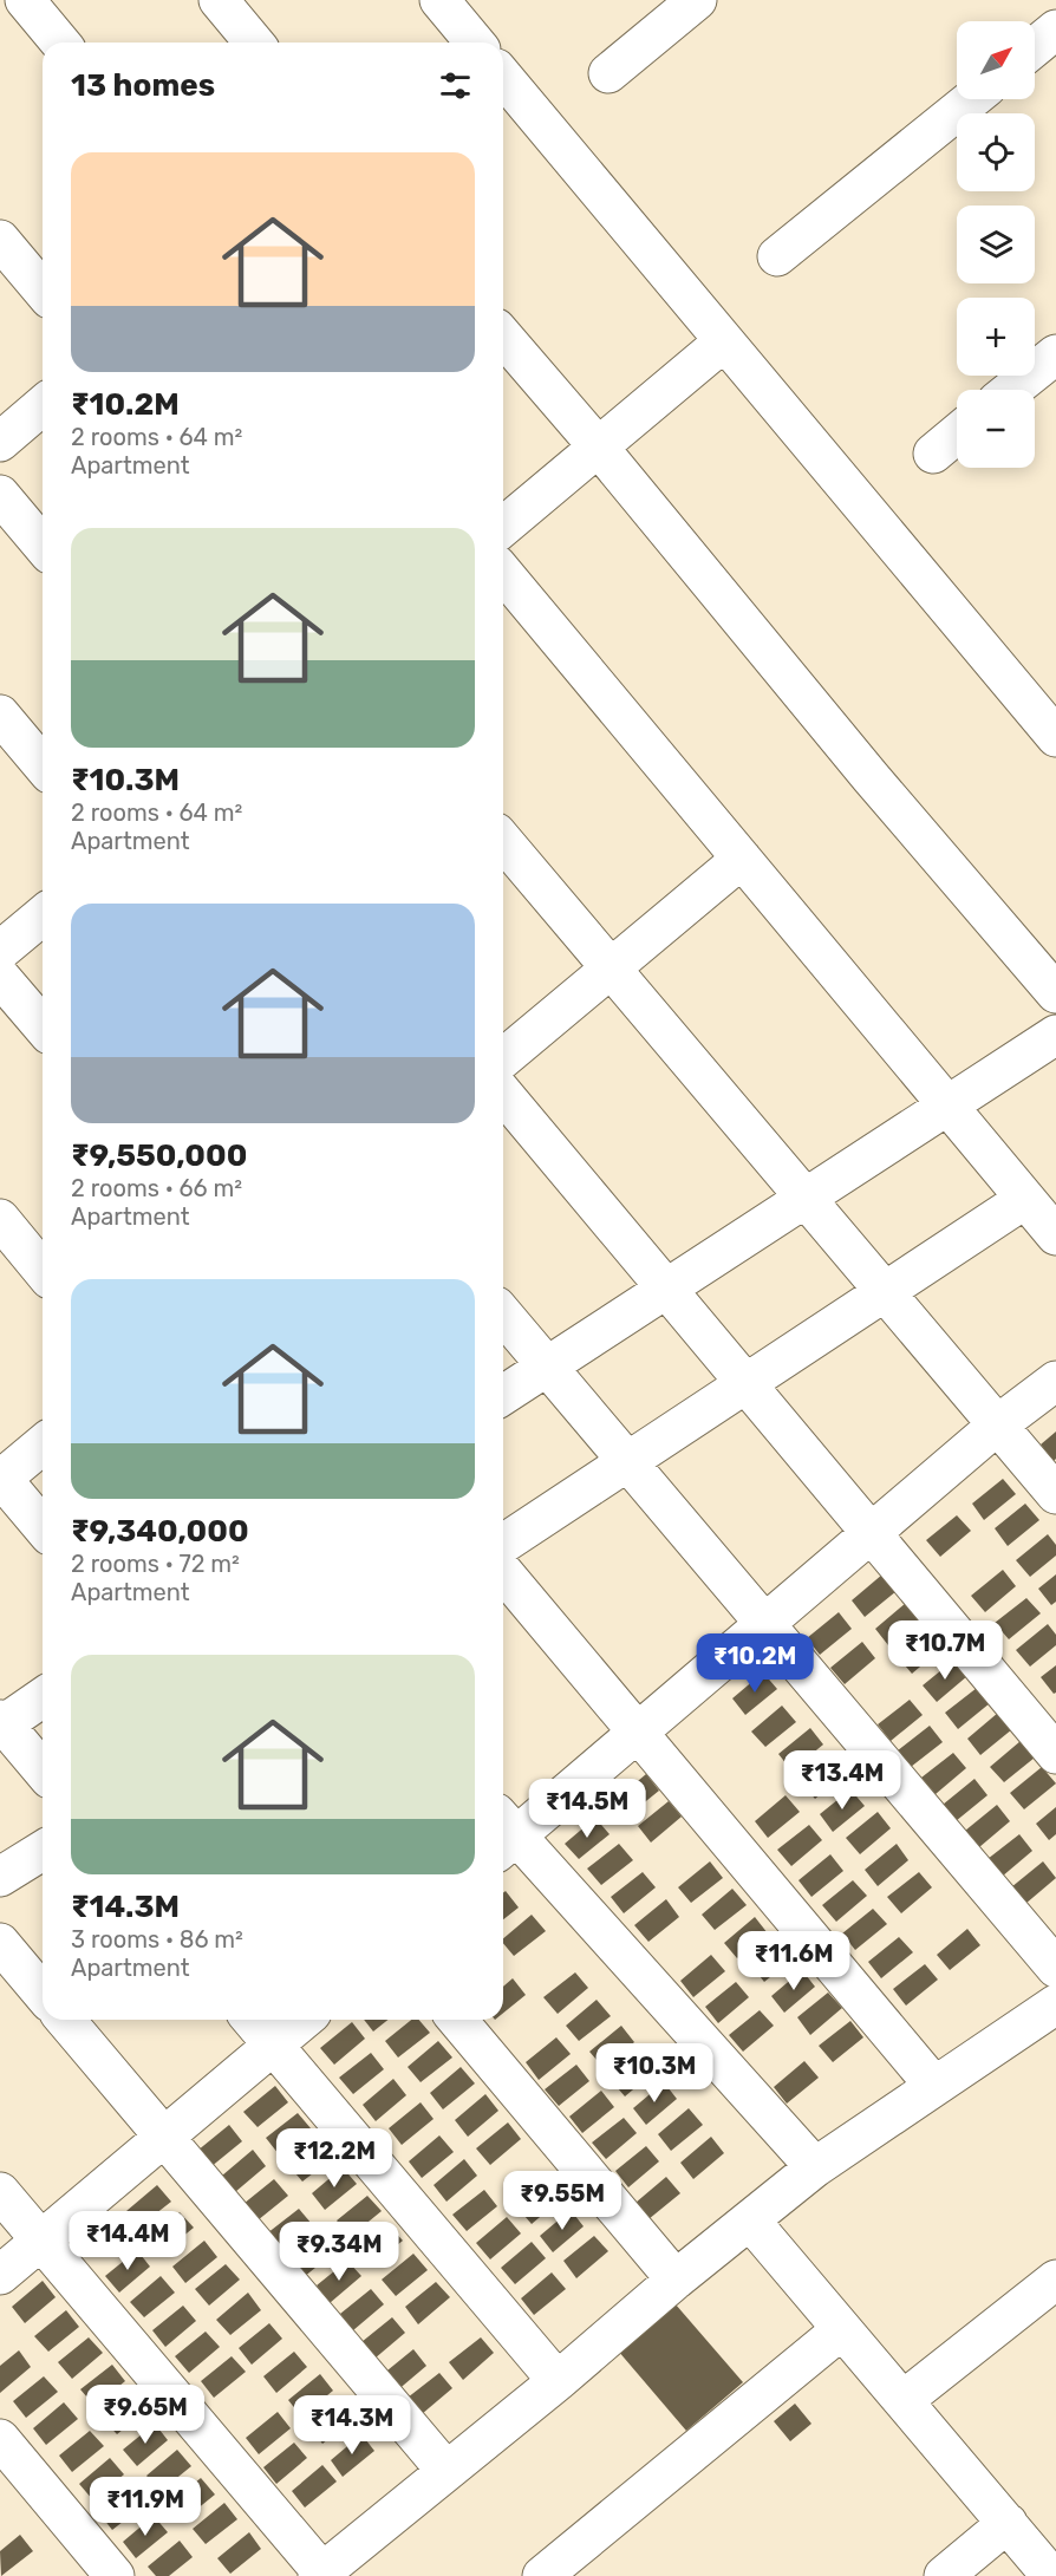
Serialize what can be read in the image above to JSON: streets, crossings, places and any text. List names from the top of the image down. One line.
{"north":"top right","page":{"map_buttons":["+","−"],"heading":"13 homes","list":[{"name":"₹10.2M","note":"2 rooms · 64 m² · Apartment"},{"name":"₹10.3M","note":"2 rooms · 64 m² · Apartment"},{"name":"₹9,550,000","note":"2 rooms · 66 m² · Apartment"},{"name":"₹9,340,000","note":"2 rooms · 72 m² · Apartment"},{"name":"₹14.3M","note":"3 rooms · 86 m² · Apartment"}],"price":["₹10.7M","₹10.2M","₹13.4M","₹14.5M","₹11.6M","₹10.3M","₹12.2M","₹9.55M","₹14.4M","₹9.34M","₹9.65M","₹14.3M","₹11.9M"]}}
